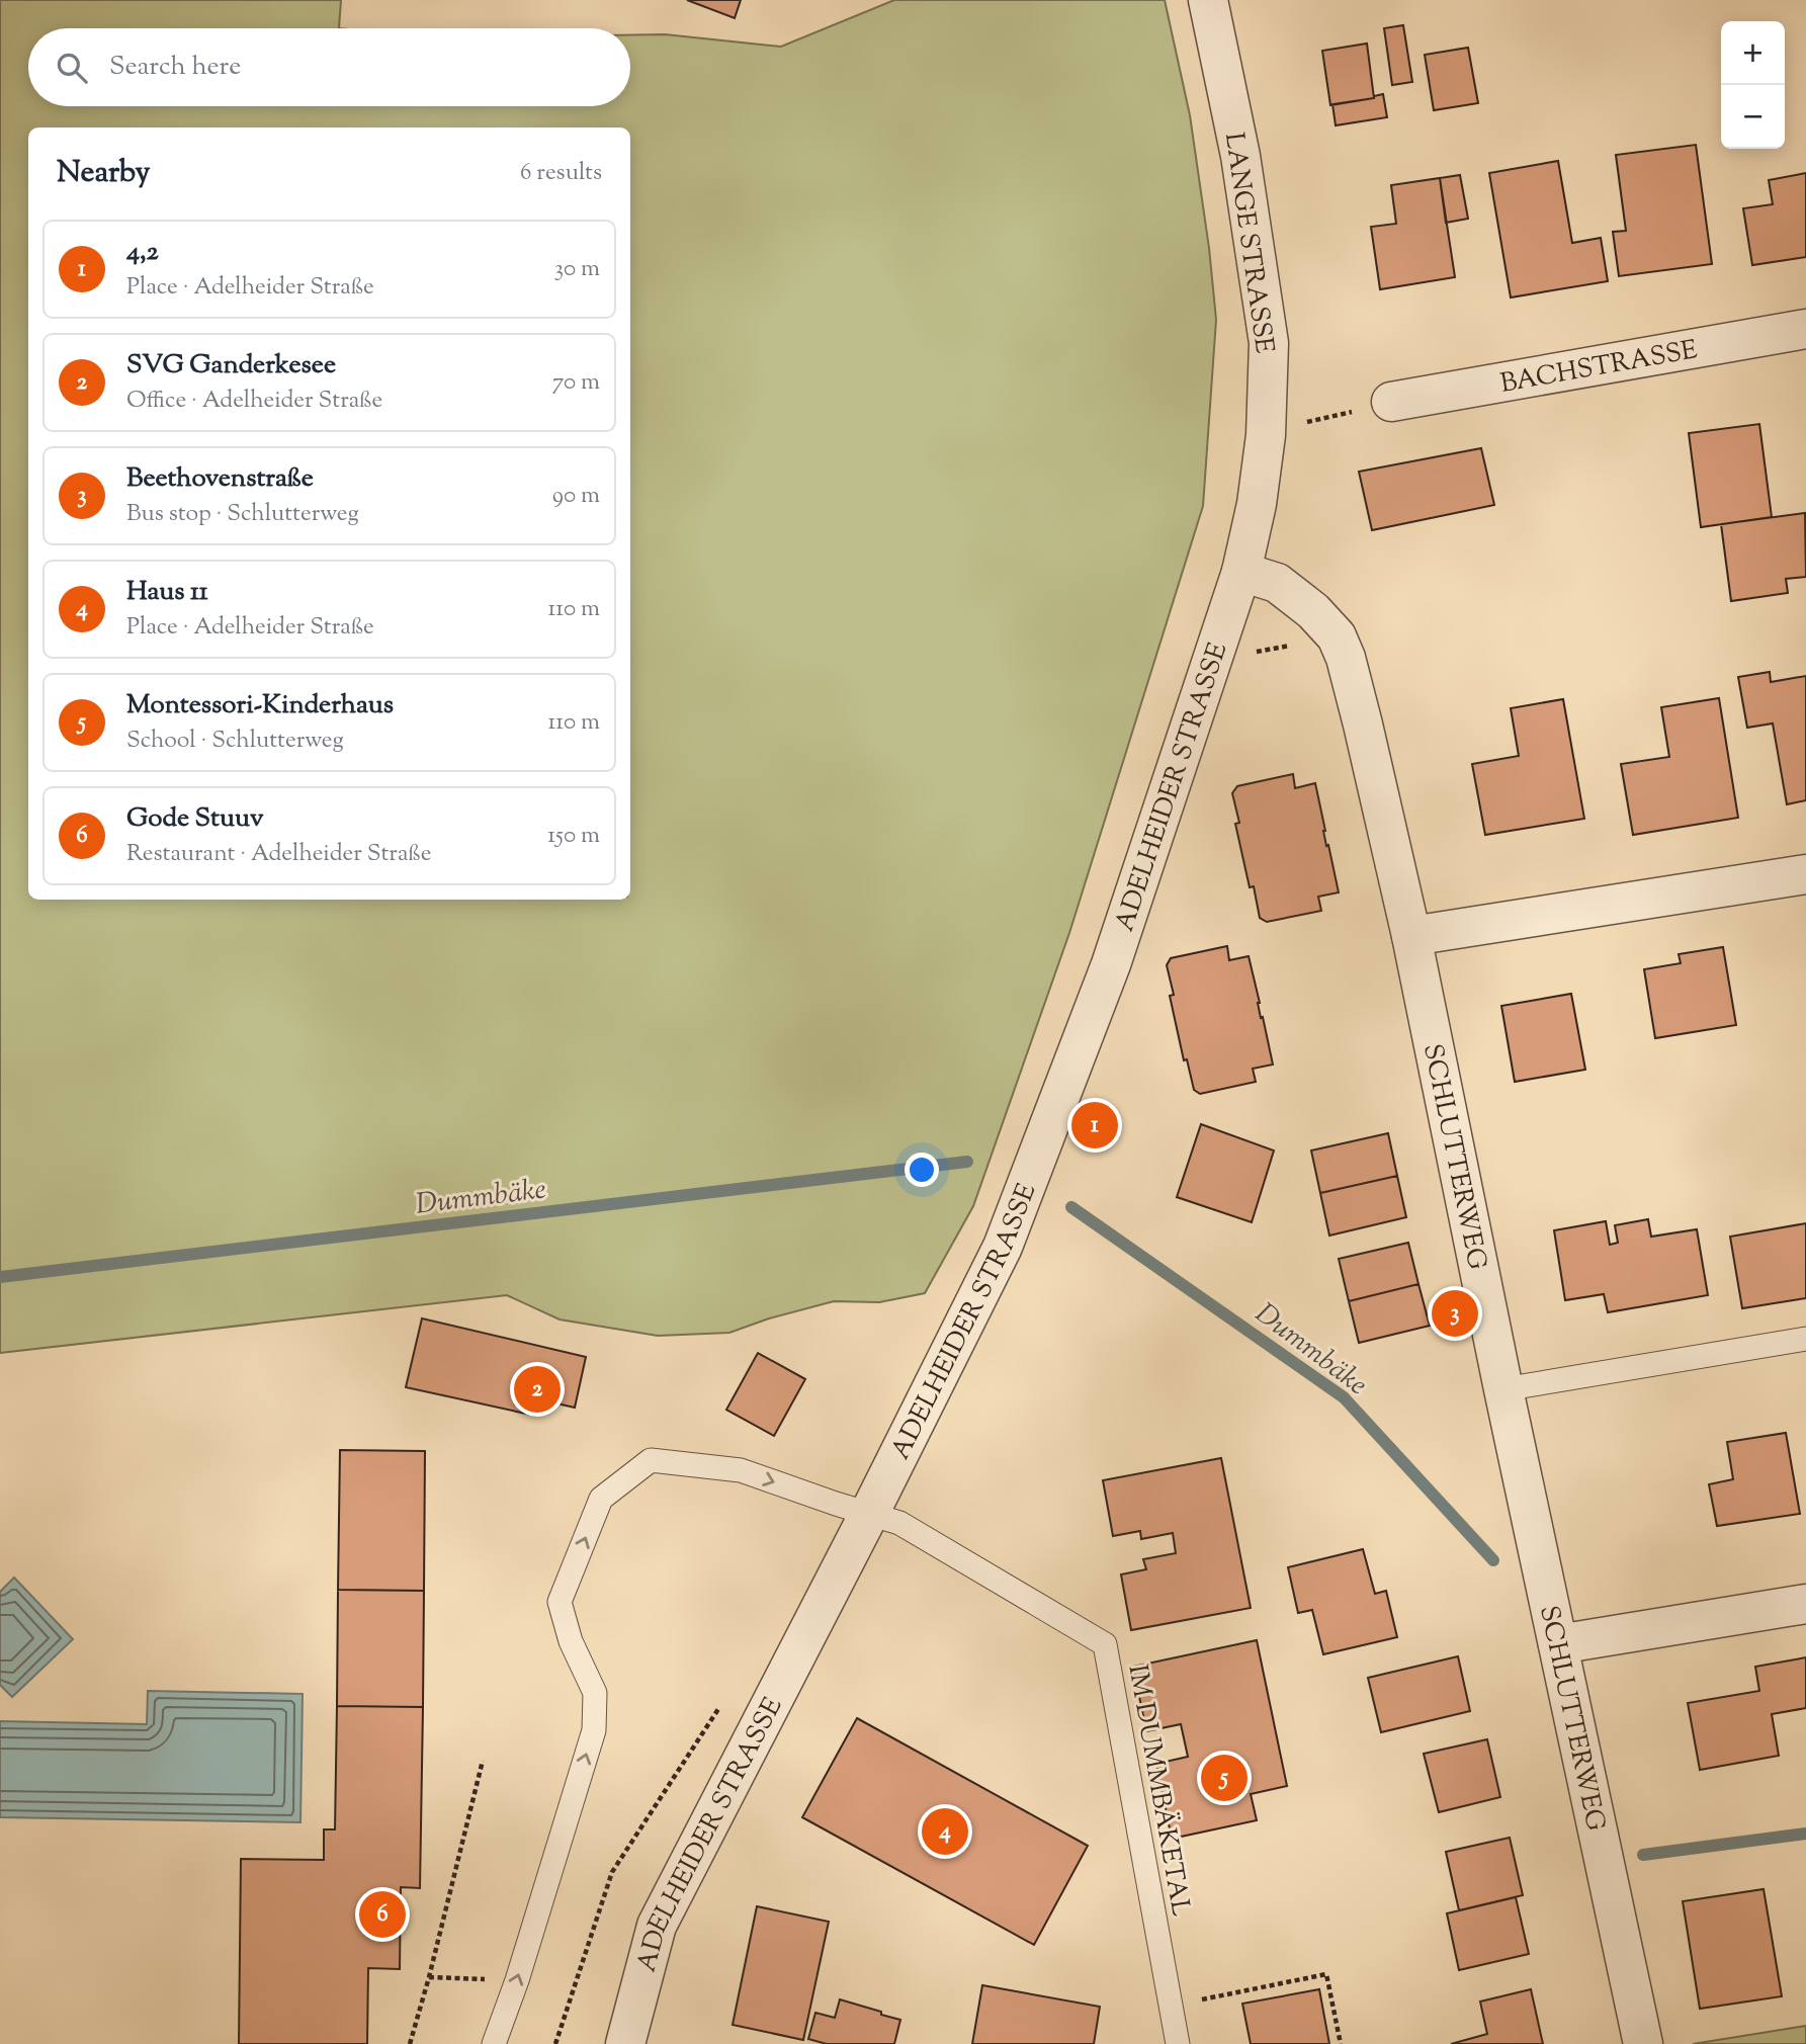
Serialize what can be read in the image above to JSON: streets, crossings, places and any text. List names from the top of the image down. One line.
{"streets":{"street":["LANGE STRASSE","BACHSTRASSE","ADELHEIDER STRASSE","SCHLUTTERWEG"],"lane":["IM DUMMBÄKETAL"]},"crossings":[["LANGE STRASSE","ADELHEIDER STRASSE"],["LANGE STRASSE","SCHLUTTERWEG"],["ADELHEIDER STRASSE","SCHLUTTERWEG"],["ADELHEIDER STRASSE","IM DUMMBÄKETAL"]],"water":["Dummbäke"],"page":{"map_buttons":["+","−"],"search":"Search here","heading":["Nearby","6 results"],"list":[{"mark":"1","name":"4,2","note":"Place · Adelheider Straße","value":"30 m"},{"mark":"2","name":"SVG Ganderkesee","note":"Office · Adelheider Straße","value":"70 m"},{"mark":"3","name":"Beethovenstraße","note":"Bus stop · Schlutterweg","value":"90 m"},{"mark":"4","name":"Haus 11","note":"Place · Adelheider Straße","value":"110 m"},{"mark":"5","name":"Montessori-Kinderhaus","note":"School · Schlutterweg","value":"110 m"},{"mark":"6","name":"Gode Stuuv","note":"Restaurant · Adelheider Straße","value":"150 m"}],"pins":["1","3","2","5","4","6"]}}
